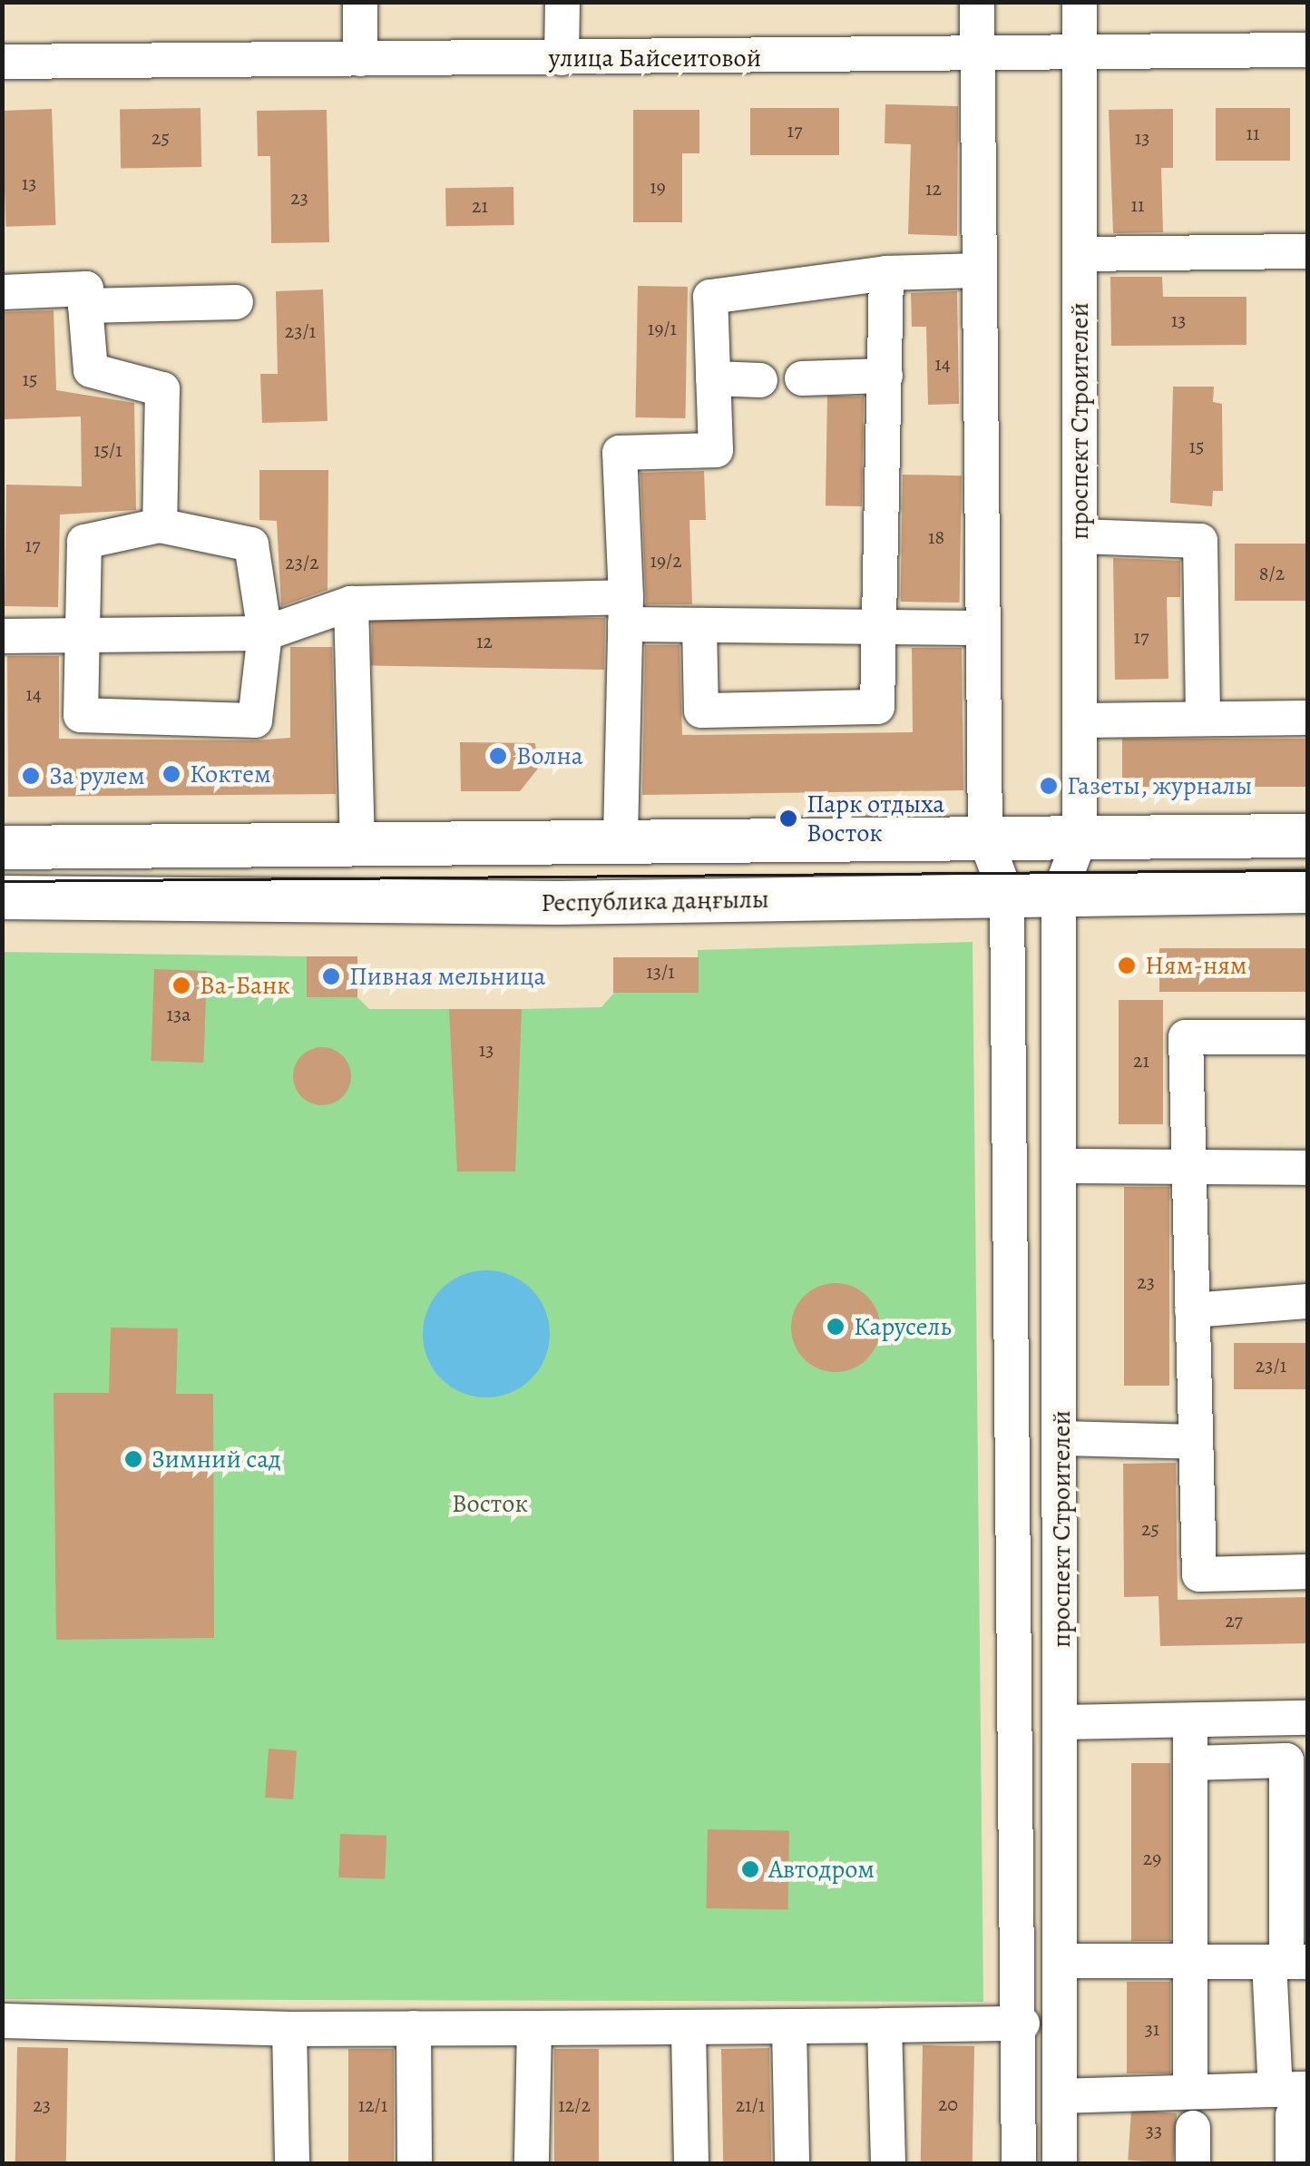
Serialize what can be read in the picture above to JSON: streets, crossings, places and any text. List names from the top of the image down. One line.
{"streets":{"main road":["Республика даңғылы"],"street":["улица Байсеитовой","проспект Строителей"]},"crossings":[["улица Байсеитовой","проспект Строителей"],["проспект Строителей","Республика даңғылы"]],"parks":["Восток"],"places":["Волна","Коктем","За рулем","Газеты, журналы","Парк отдыха Восток","Ням-ням","Пивная мельница","Ва-Банк","Карусель","Зимний сад","Автодром"],"house_numbers":["17","11","25","13","13","19","12","23","11","21","13","19/1","23/1","14","15","15","15/1","18","17","19/2","23/2","8/2","17","12","14","13/1","13а","13","21","23","23/1","25","27","29","31","20","23","12/1","12/2","21/1","33"]}
